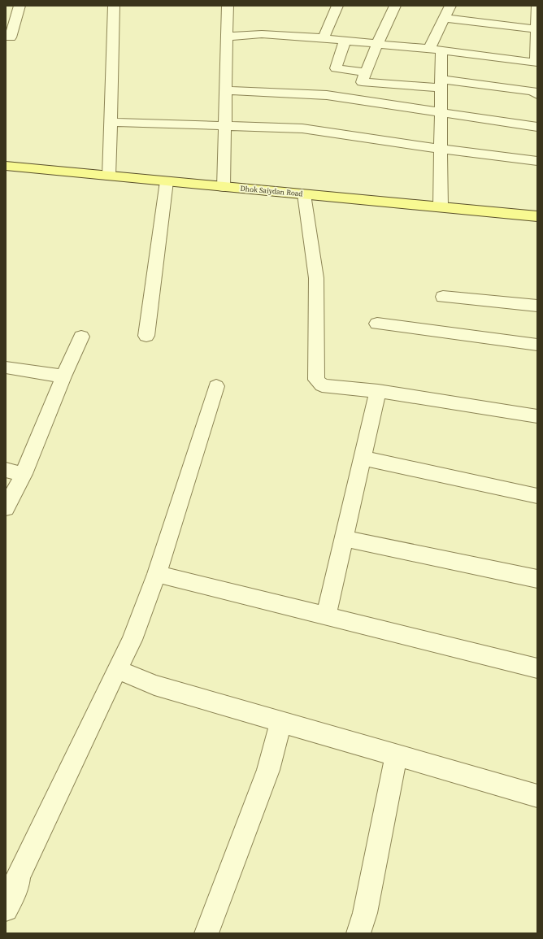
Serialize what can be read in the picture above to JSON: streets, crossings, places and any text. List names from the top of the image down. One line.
{"streets":{"main road":["Dhok Saiydan Road"]}}
